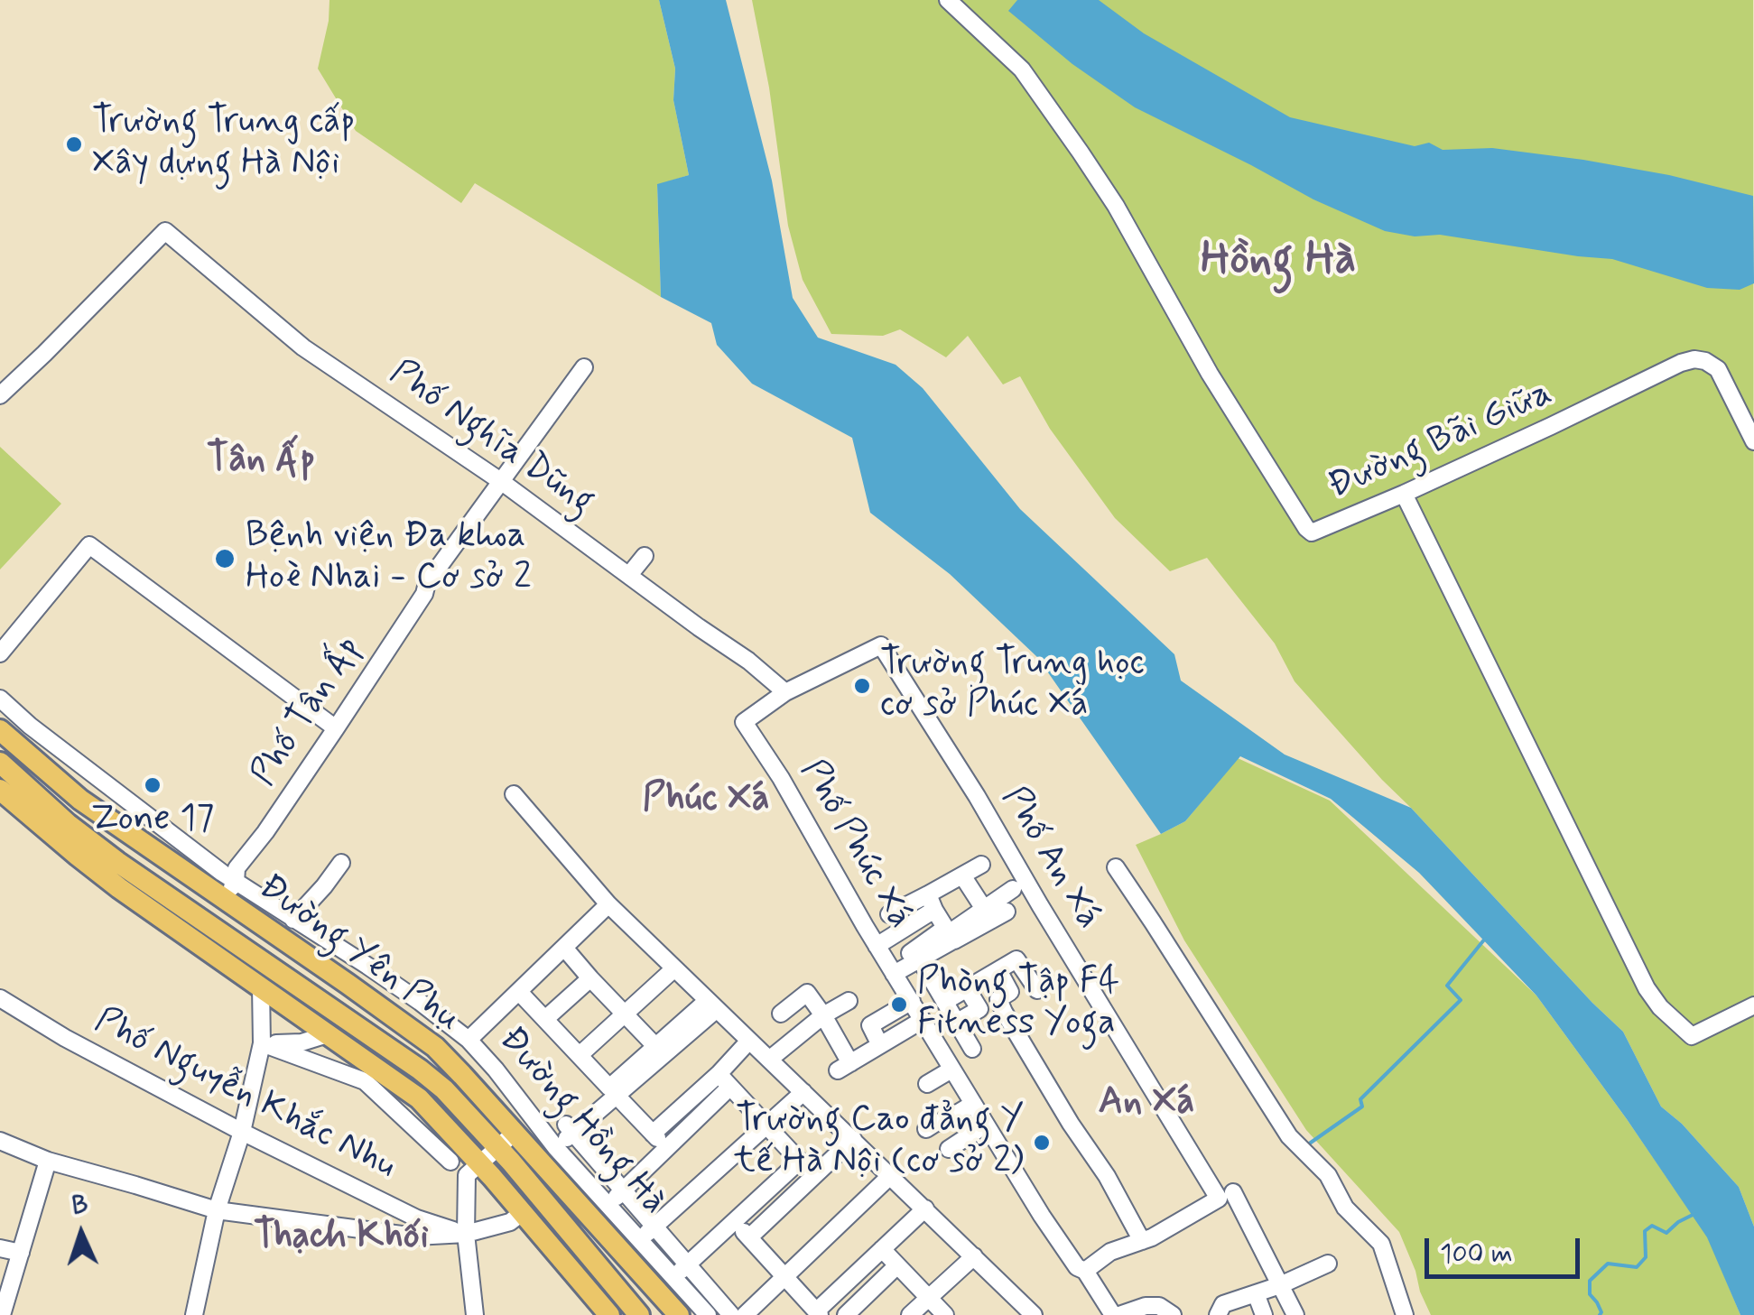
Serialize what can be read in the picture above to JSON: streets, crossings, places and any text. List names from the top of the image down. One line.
{"streets":{"main road":["Đường Yên Phụ"],"street":["Phố Nghĩa Dũng","Đường Bãi Giữa","Phố Tân Ấp","Phố Phúc Xá","Phố An Xá","Phố Nguyễn Khắc Nhu","Đường Hồng Hà"]},"crossings":[["Phố Nghĩa Dũng","Phố Tân Ấp"],["Phố Nghĩa Dũng","Phố Phúc Xá"],["Phố Nghĩa Dũng","Phố An Xá"],["Phố Tân Ấp","Đường Yên Phụ"],["Phố Tân Ấp","Đường Hồng Hà"],["Phố Phúc Xá","Phố An Xá"],["Đường Yên Phụ","Đường Hồng Hà"]],"districts":["Hồng Hà","Tân Ấp","Phúc Xá","An Xá","Thạch Khối"],"places":["Trường Trung cấp Xây dựng Hà Nội","Bệnh viện Đa khoa Hoè Nhai - Cơ sở 2","Trường Trung học cơ sở Phúc Xá","Zone 17","Phòng Tập F4 Fitness Yoga","Trường Cao đẳng Y tế Hà Nội (cơ sở 2)"],"scale_bar":"100 m","north":"top"}
